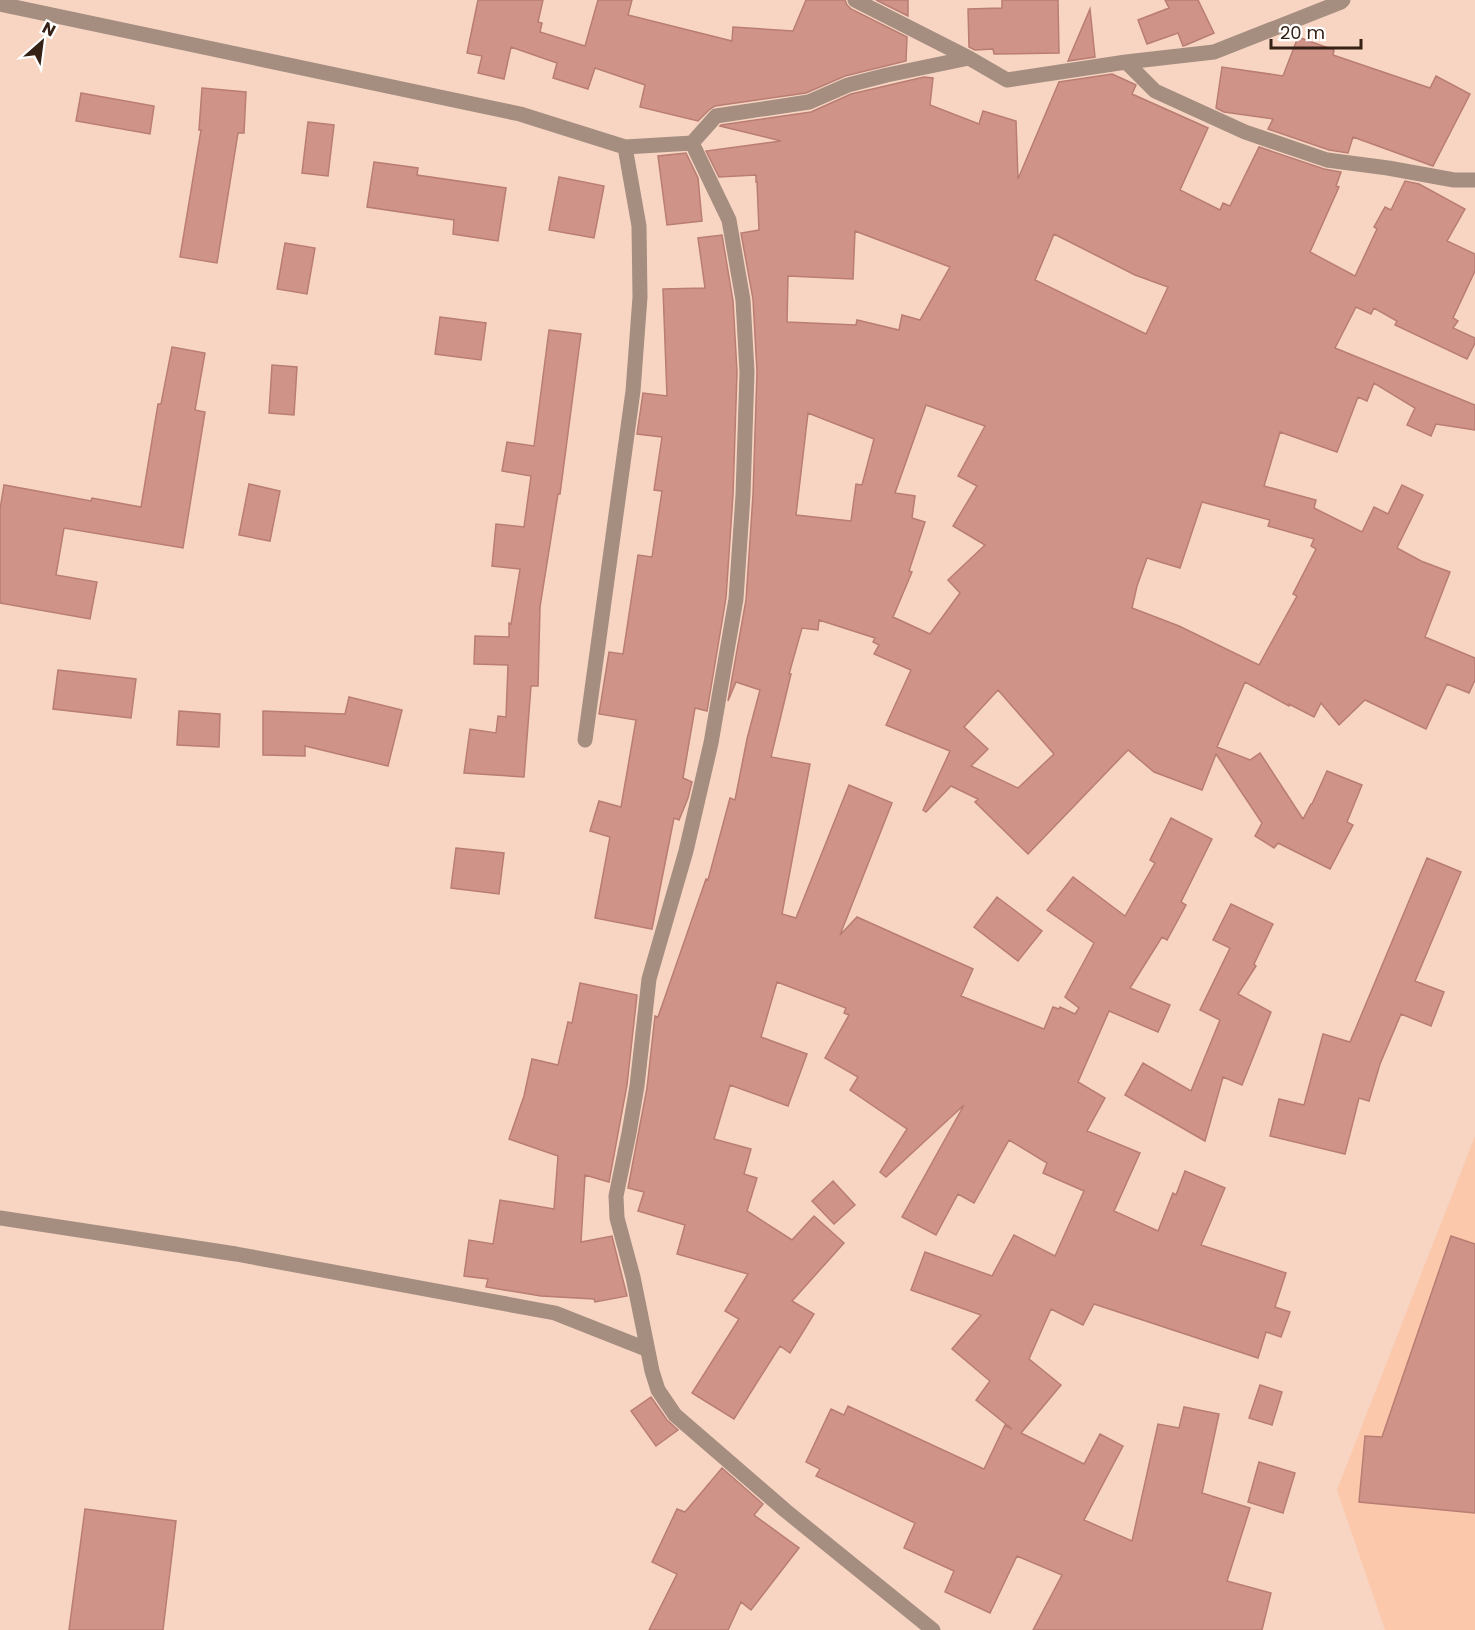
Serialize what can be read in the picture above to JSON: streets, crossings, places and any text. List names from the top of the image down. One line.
{"scale_bar":"20 m","north":"top right"}
